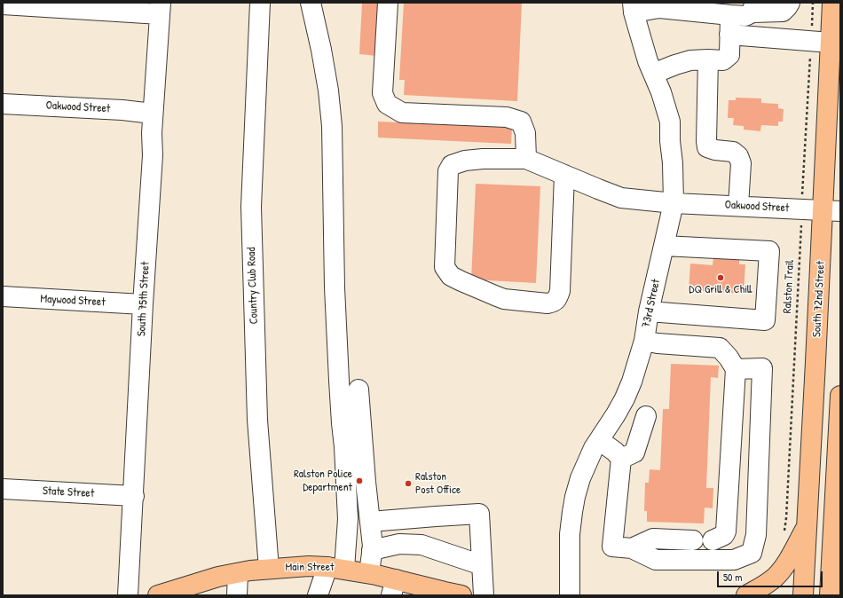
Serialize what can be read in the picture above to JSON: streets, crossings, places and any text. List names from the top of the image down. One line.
{"streets":{"main road":["South 72nd Street","Main Street"],"street":["Oakwood Street","Country Club Road","South 75th Street","Maywood Street","73rd Street","State Street"],"path":["Ralston Trail"]},"crossings":[["Oakwood Street","Ralston Trail"],["Oakwood Street","South 75th Street"],["Oakwood Street","South 72nd Street"],["Oakwood Street","73rd Street"],["Country Club Road","Main Street"],["South 75th Street","Maywood Street"],["South 75th Street","State Street"]],"places":["DQ Grill & Chill","Ralston Police Department","Ralston Post Office"],"scale_bar":"50 m"}
